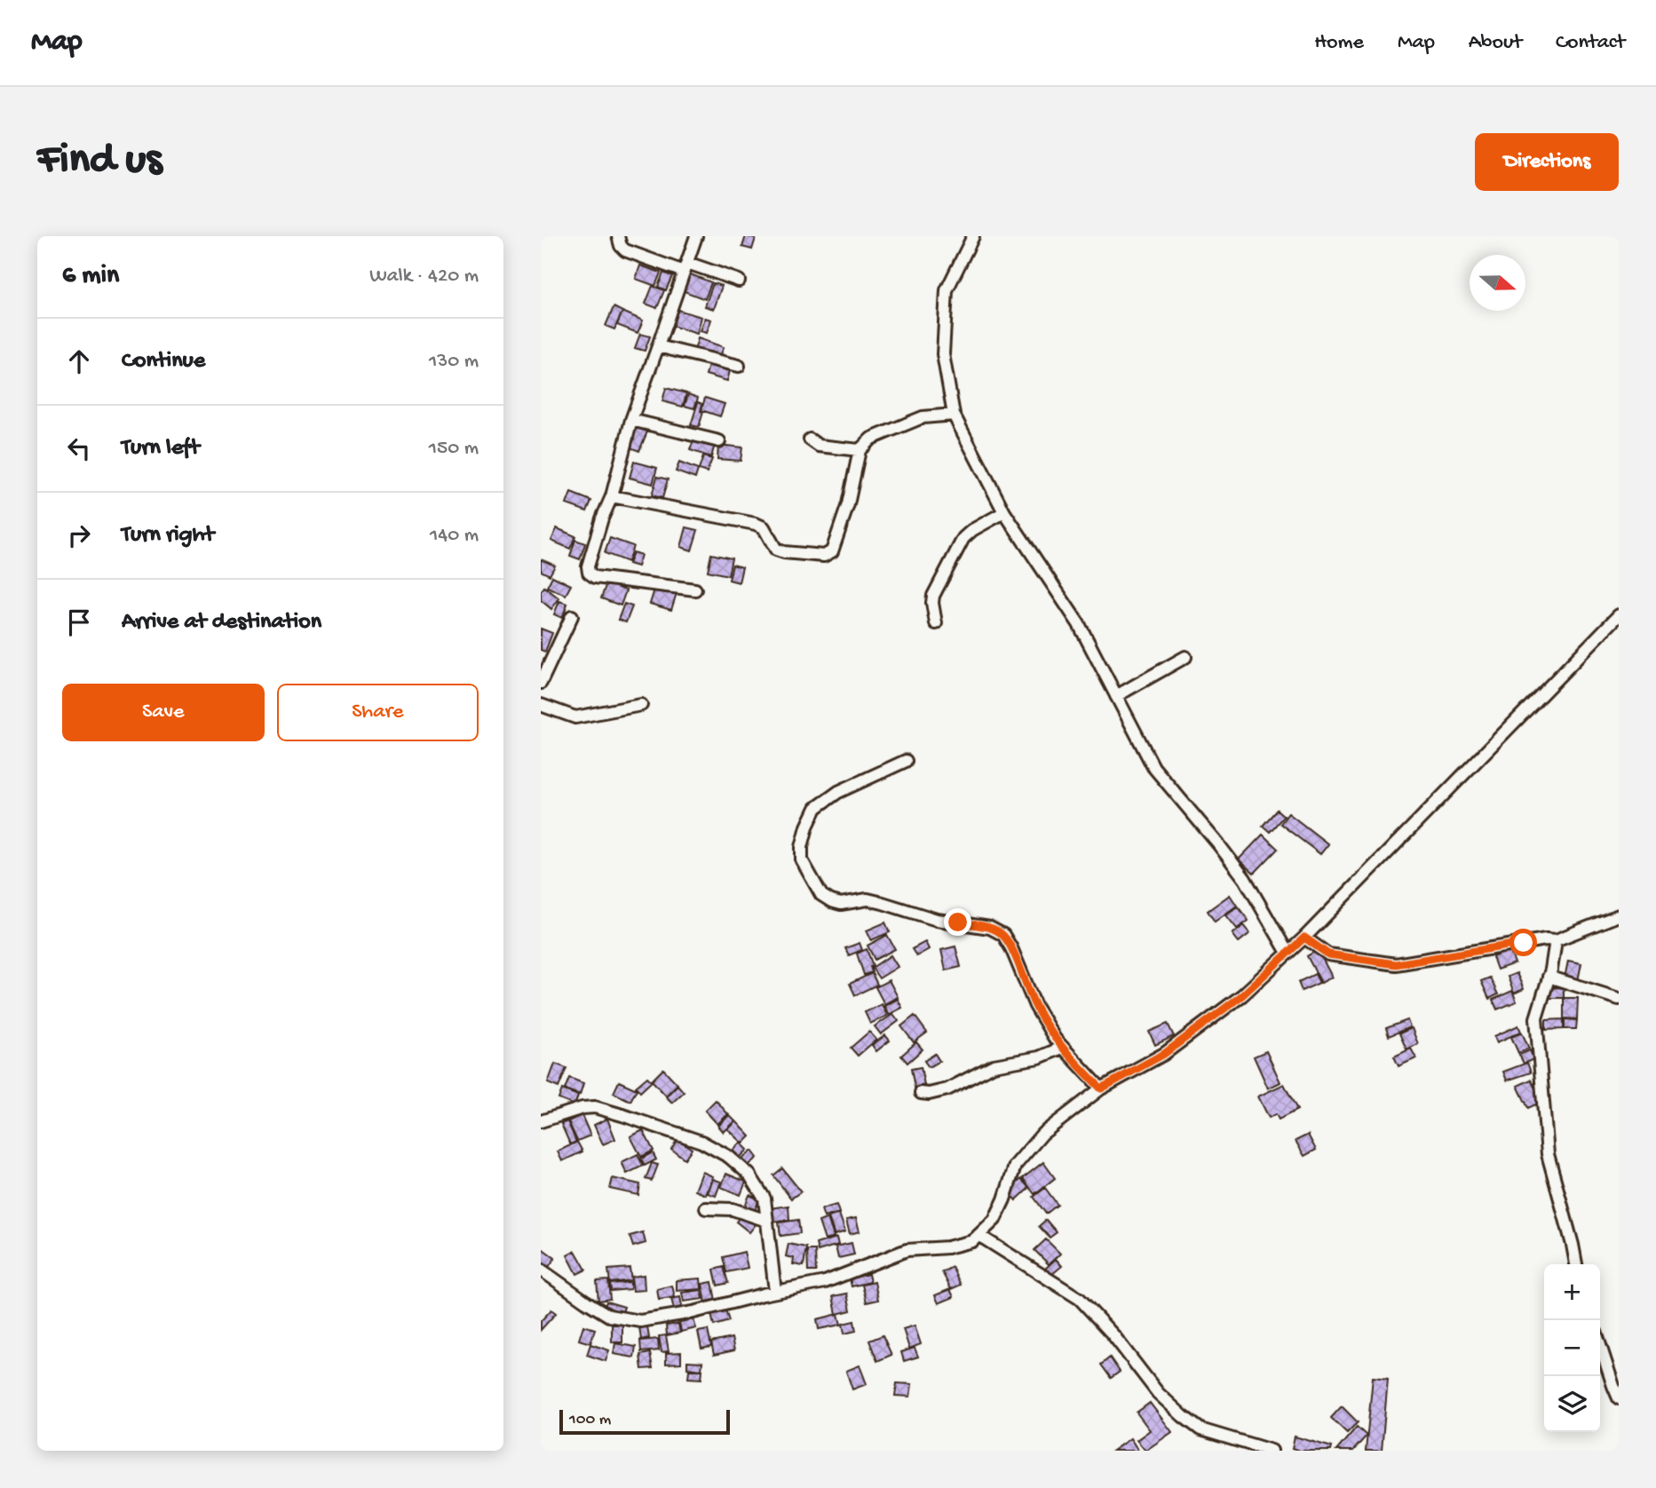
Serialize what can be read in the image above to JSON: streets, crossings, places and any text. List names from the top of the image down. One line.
{"scale_bar":"100 m","north":"right","page":{"header":"Map","nav":["Home","Map","About","Contact"],"buttons":["Directions",["Save","Share"]],"title":"Find us","heading":["6 min","Walk · 420 m"],"list":[["Continue","130 m"],["Turn left","150 m"],["Turn right","140 m"],"Arrive at destination"],"map_buttons":["+","−"],"scale":"100 m"}}
